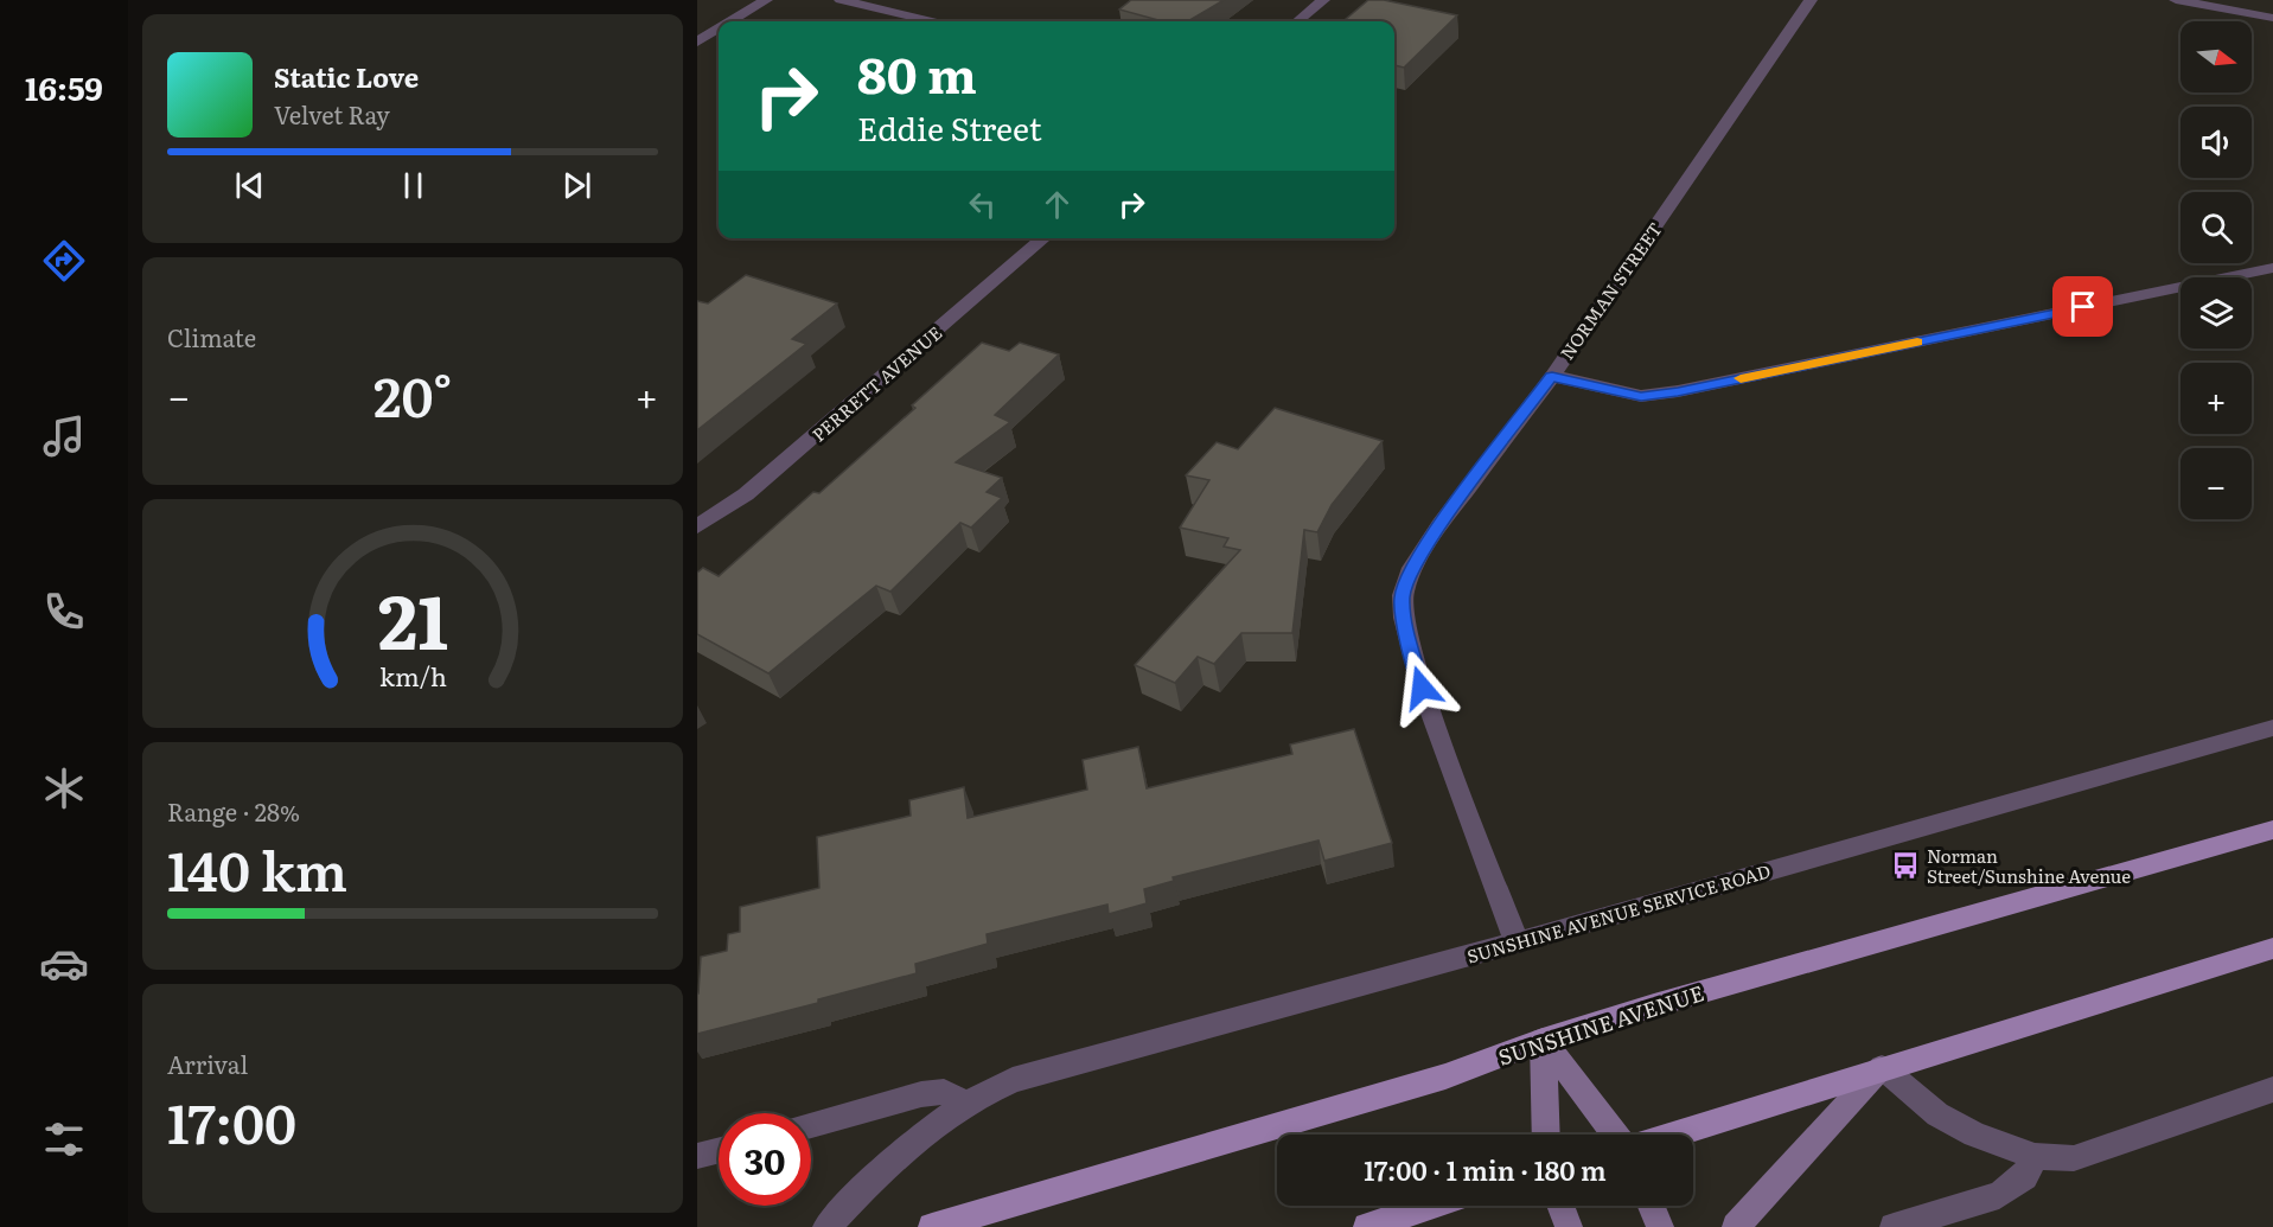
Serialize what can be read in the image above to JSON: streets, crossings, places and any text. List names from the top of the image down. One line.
{"streets":{"main road":["SUNSHINE AVENUE"],"street":["NORMAN STREET","PERRETT AVENUE","SUNSHINE AVENUE SERVICE ROAD"]},"crossings":[["NORMAN STREET","SUNSHINE AVENUE SERVICE ROAD"]],"places":{"bus stop":["Norman Street/Sunshine Avenue"]},"north":"right","page":{"tabs":"16:59","map_buttons":["+","−"],"turn":["80 m","Eddie Street"],"song":["Static Love","Velvet Ray"],"tile":["Climate",["Range · 28%","140 km"],["Arrival","17:00"]],"heat":["−","20°","+"],"limit":"30","trip":"17:00 · 1 min · 180 m","gauge":["21","km/h"]}}
